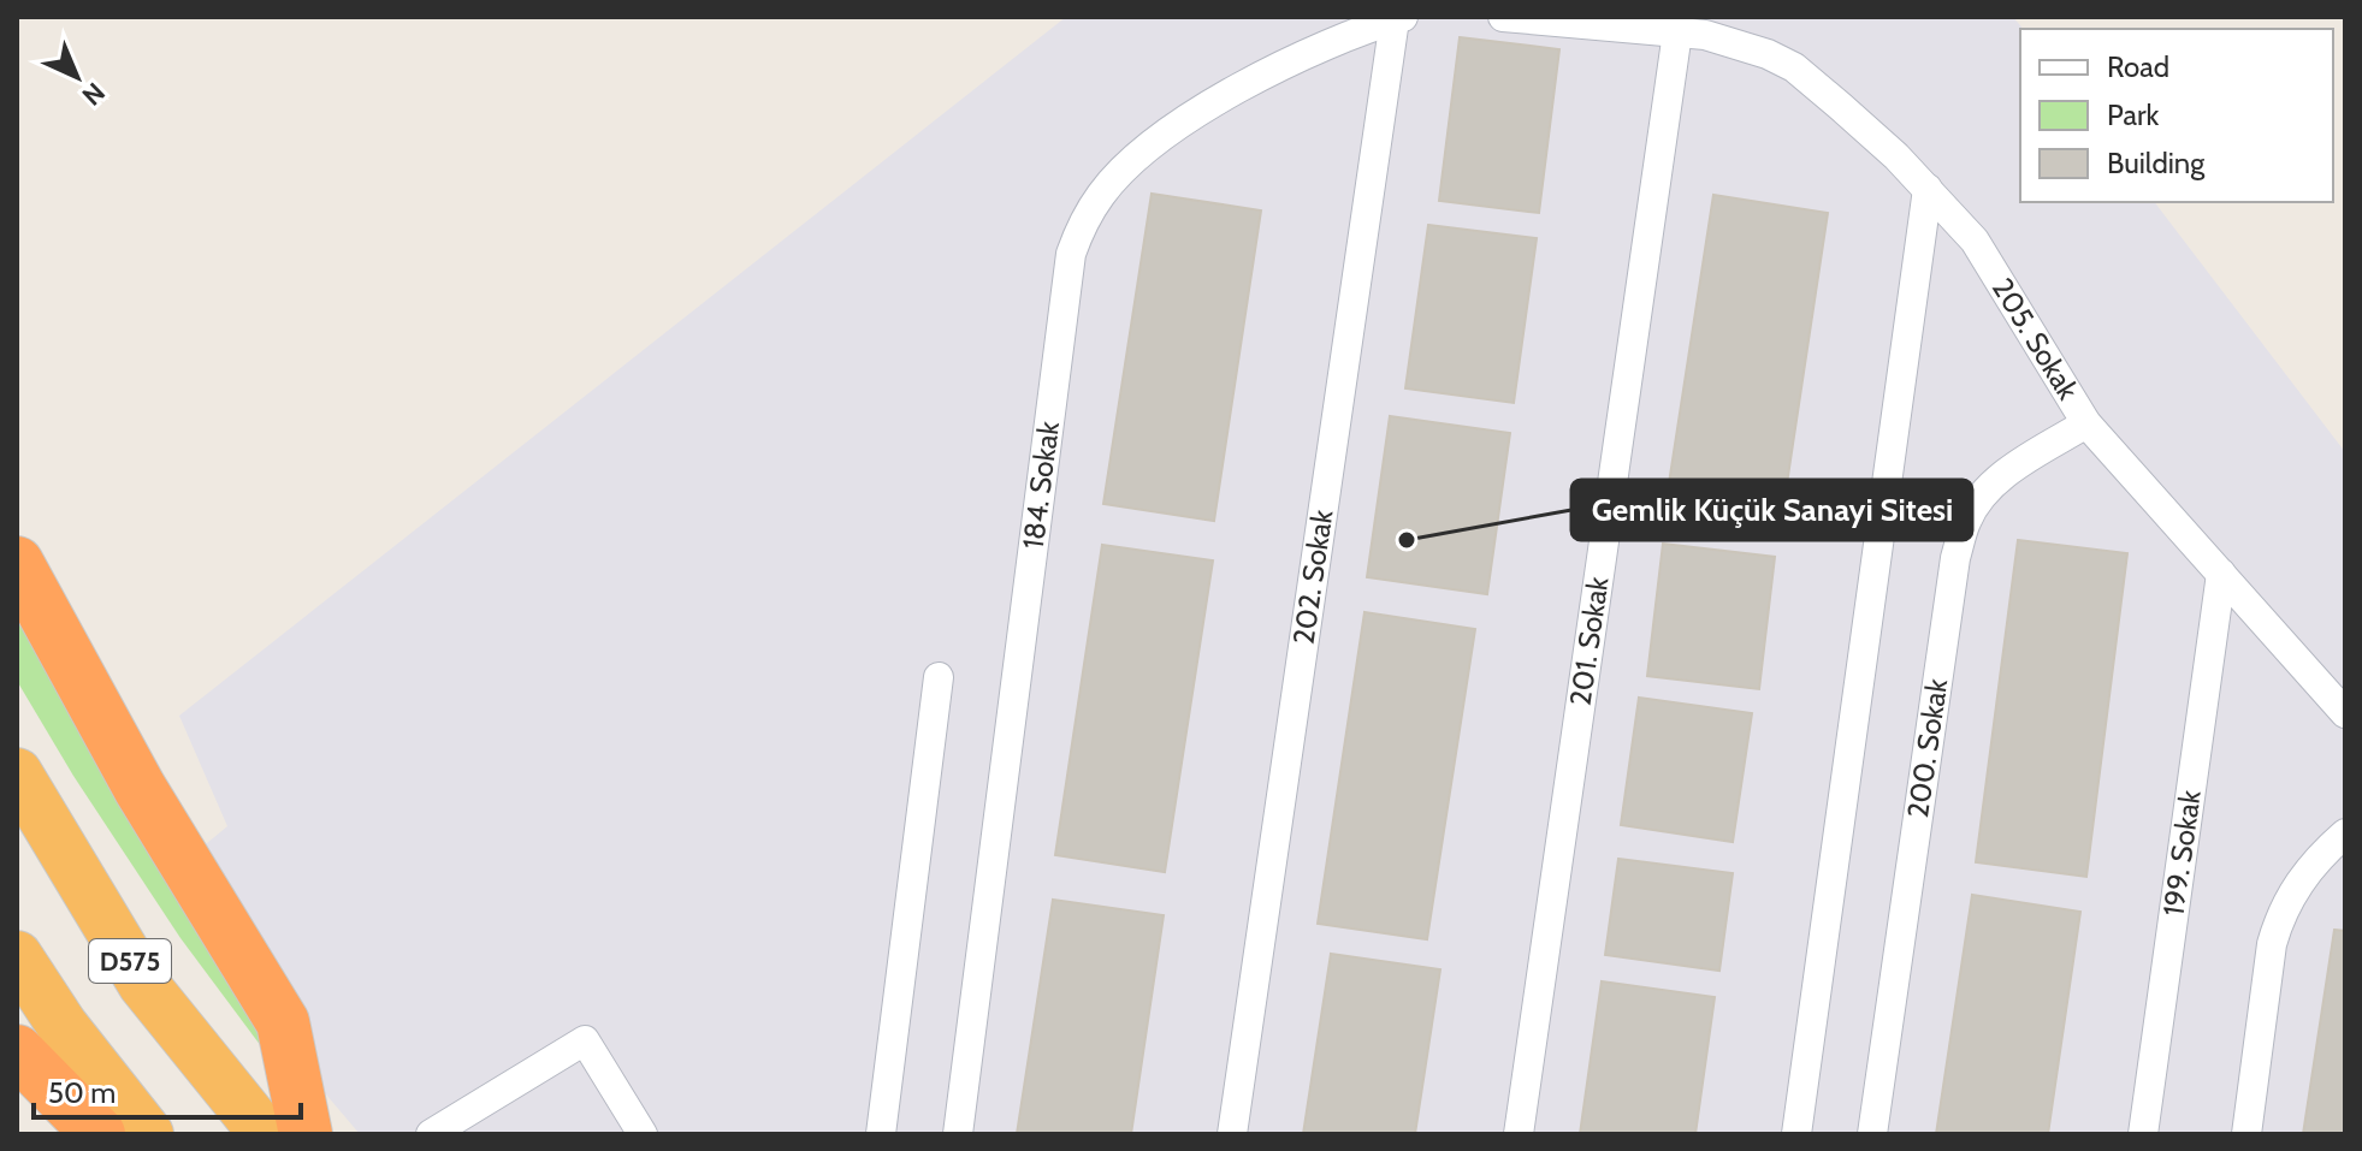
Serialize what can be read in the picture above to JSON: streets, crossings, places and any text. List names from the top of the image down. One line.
{"streets":{"highway":["D575"],"street":["205. Sokak","184. Sokak","202. Sokak","201. Sokak","200. Sokak","199. Sokak"]},"crossings":[["205. Sokak","201. Sokak"],["205. Sokak","200. Sokak"],["205. Sokak","199. Sokak"],["184. Sokak","202. Sokak"]],"places":["Gemlik Küçük Sanayi Sitesi"],"legend":["Road","Park","Building"],"scale_bar":"50 m","north":"bottom right"}
